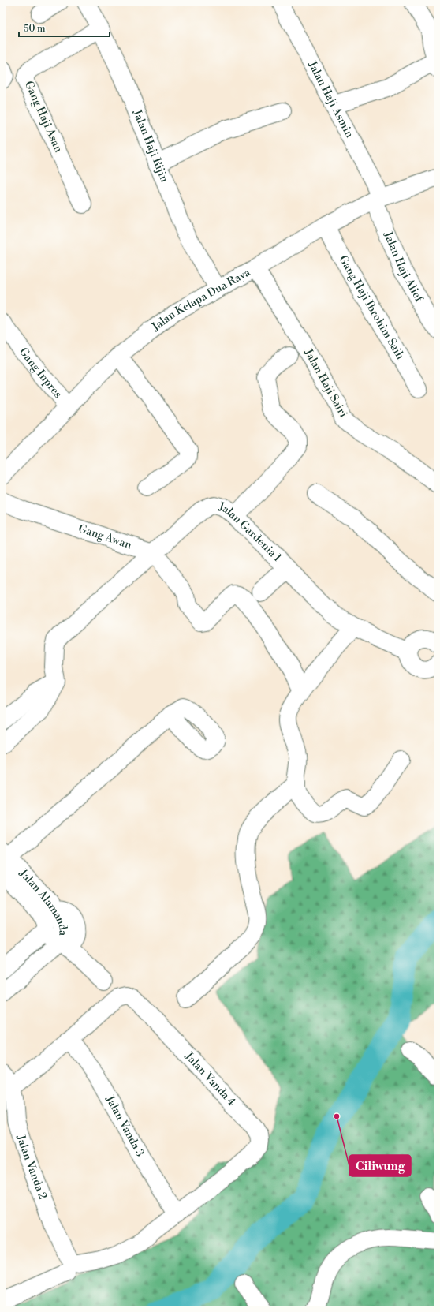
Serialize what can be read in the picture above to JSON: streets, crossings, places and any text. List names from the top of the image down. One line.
{"streets":{"street":["Jalan Haji Asmin","Gang Haji Asan","Jalan Haji Rijin","Jalan Haji Alief","Jalan Kelapa Dua Raya","Gang Haji Ibrohim Saih","Gang Inpres","Jalan Haji Sairi","Jalan Gardenia I","Gang Awan","Jalan Alamanda","Jalan Vanda 4","Jalan Vanda 3","Jalan Vanda 2"]},"crossings":[["Jalan Haji Asmin","Jalan Haji Alief"],["Jalan Haji Asmin","Jalan Kelapa Dua Raya"],["Gang Haji Asan","Jalan Haji Rijin"],["Jalan Haji Rijin","Jalan Kelapa Dua Raya"],["Jalan Haji Alief","Jalan Kelapa Dua Raya"],["Jalan Kelapa Dua Raya","Gang Haji Ibrohim Saih"],["Jalan Kelapa Dua Raya","Gang Inpres"],["Jalan Kelapa Dua Raya","Jalan Haji Sairi"],["Jalan Gardenia I","Gang Awan"],["Jalan Vanda 4","Jalan Vanda 3"],["Jalan Vanda 4","Jalan Vanda 2"]],"places":["Ciliwung"],"scale_bar":"50 m"}
